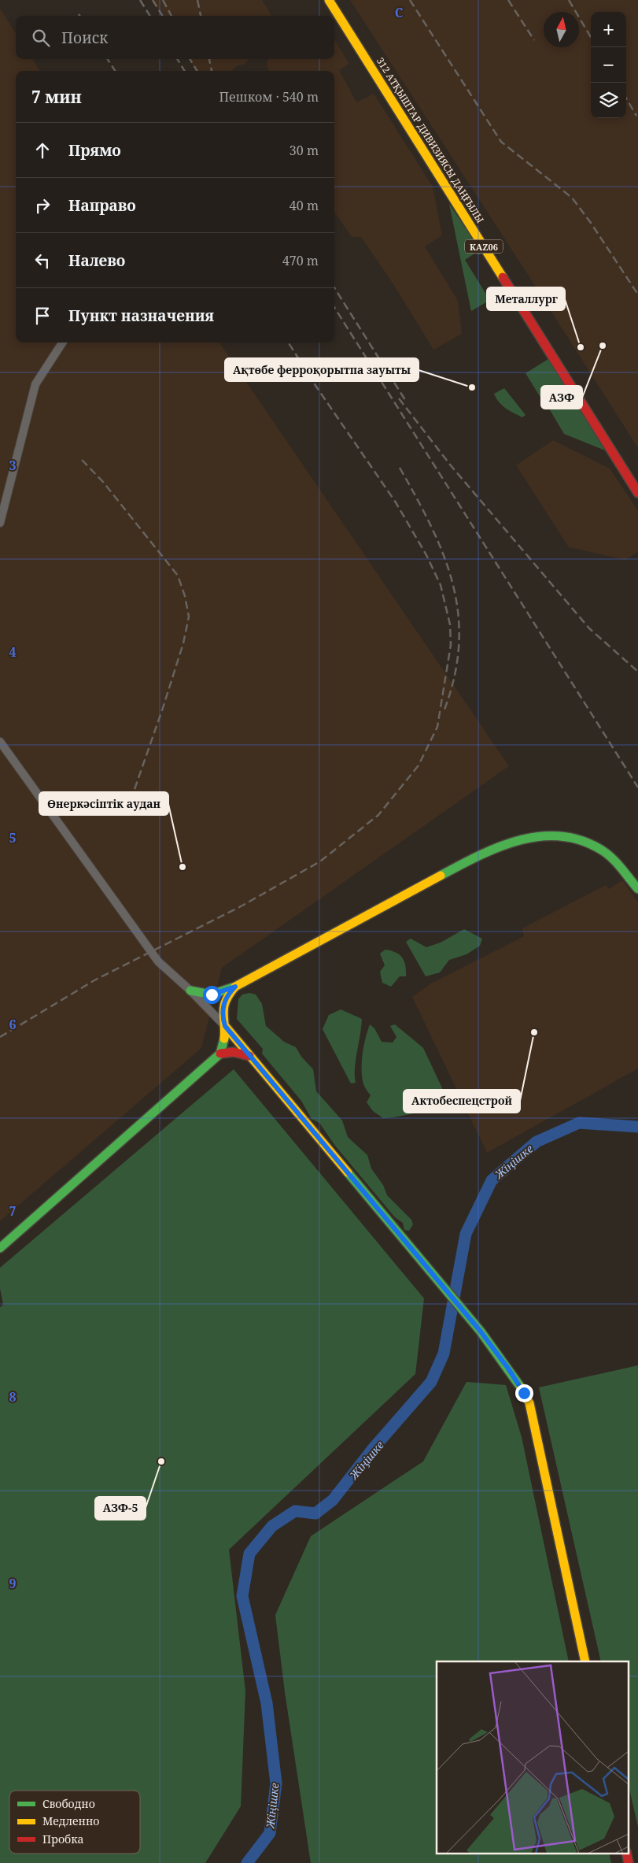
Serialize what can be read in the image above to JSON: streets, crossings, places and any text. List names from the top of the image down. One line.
{"streets":{"main road":["312 АТҚЫШТАР ДИВИЗИЯСЫ ДАҢҒЫЛЫ","KАZ06"]},"water":["Жіңішке"],"places":["АЗФ","Металлург","Ақтөбе ферроқорытпа зауыты","Өнеркәсіптік аудан","Актобеспецстрой","АЗФ-5"],"legend":["Свободно","Медленно","Пробка"],"north":"top","page":{"map_buttons":["+","−"],"search":"Поиск","heading":["7 мин","Пешком · 540 m"],"list":[["Прямо","30 m"],["Направо","40 m"],["Налево","470 m"],"Пункт назначения"]},"grid":{"columns":["C"],"rows":["3","4","5","6","7","8","9"]}}
